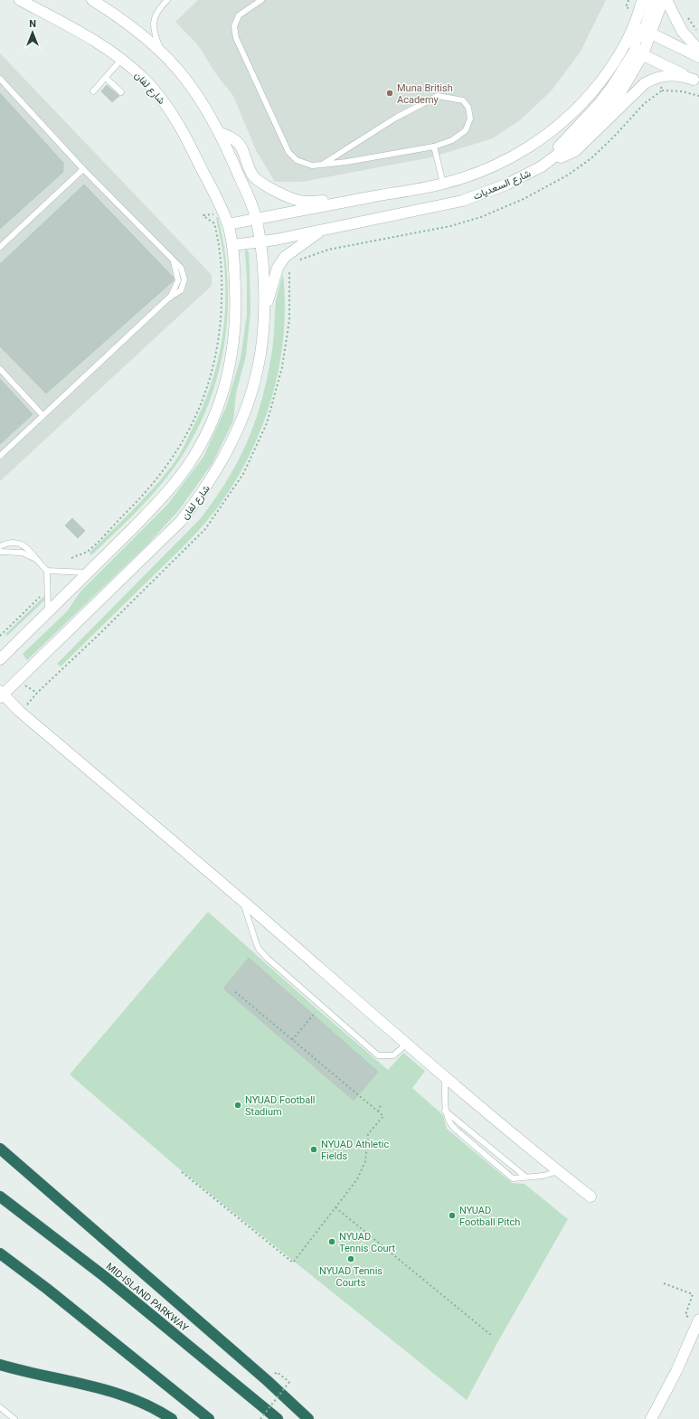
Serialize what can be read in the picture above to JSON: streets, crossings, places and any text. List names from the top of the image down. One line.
{"streets":{"highway":["MID-ISLAND PARKWAY"],"street":["شارع لفان","شارع السعديات"]},"crossings":[["شارع لفان","شارع السعديات"]],"places":["Muna British Academy","NYUAD Football Stadium","NYUAD Athletic Fields","NYUAD Football Pitch","NYUAD Tennis Court","NYUAD Tennis Courts"],"north":"top"}
